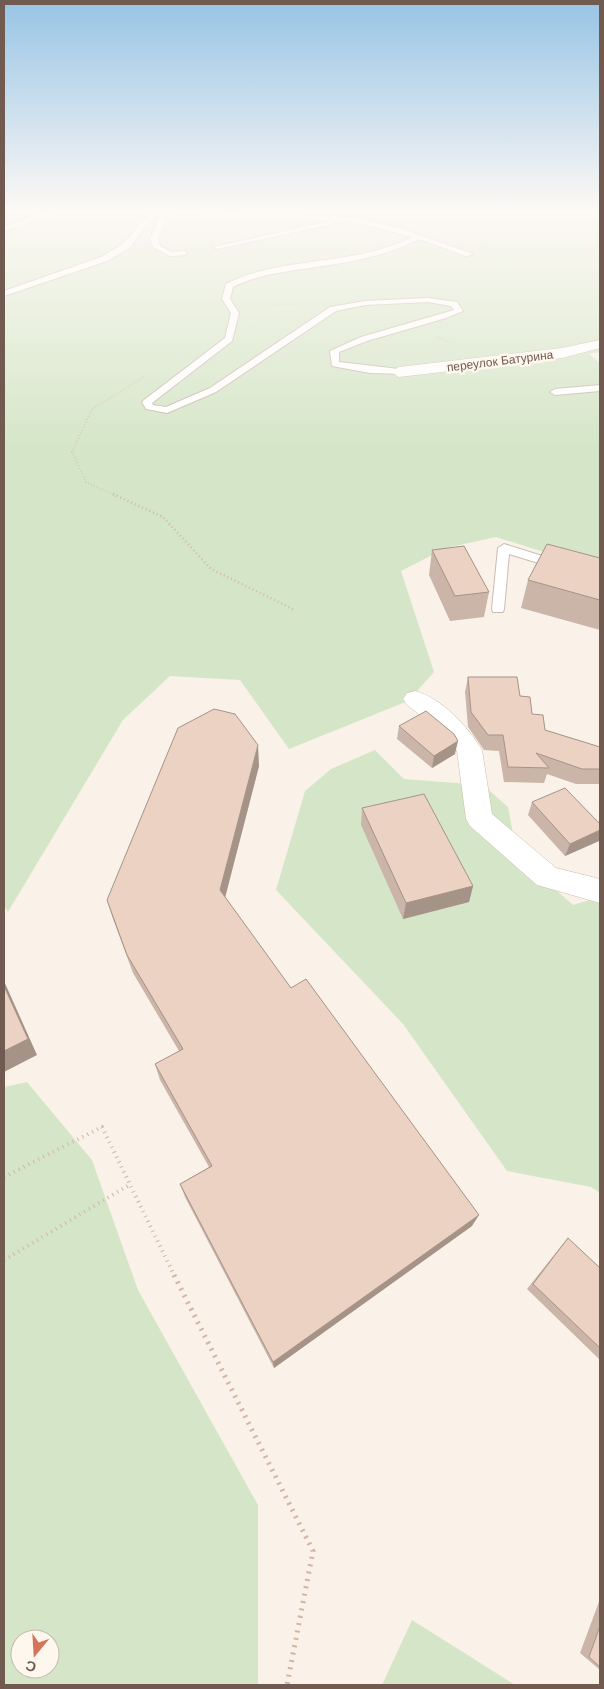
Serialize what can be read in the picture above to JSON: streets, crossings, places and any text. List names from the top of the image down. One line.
{"streets":{"street":["переулок Батурина"]},"north":"bottom"}
